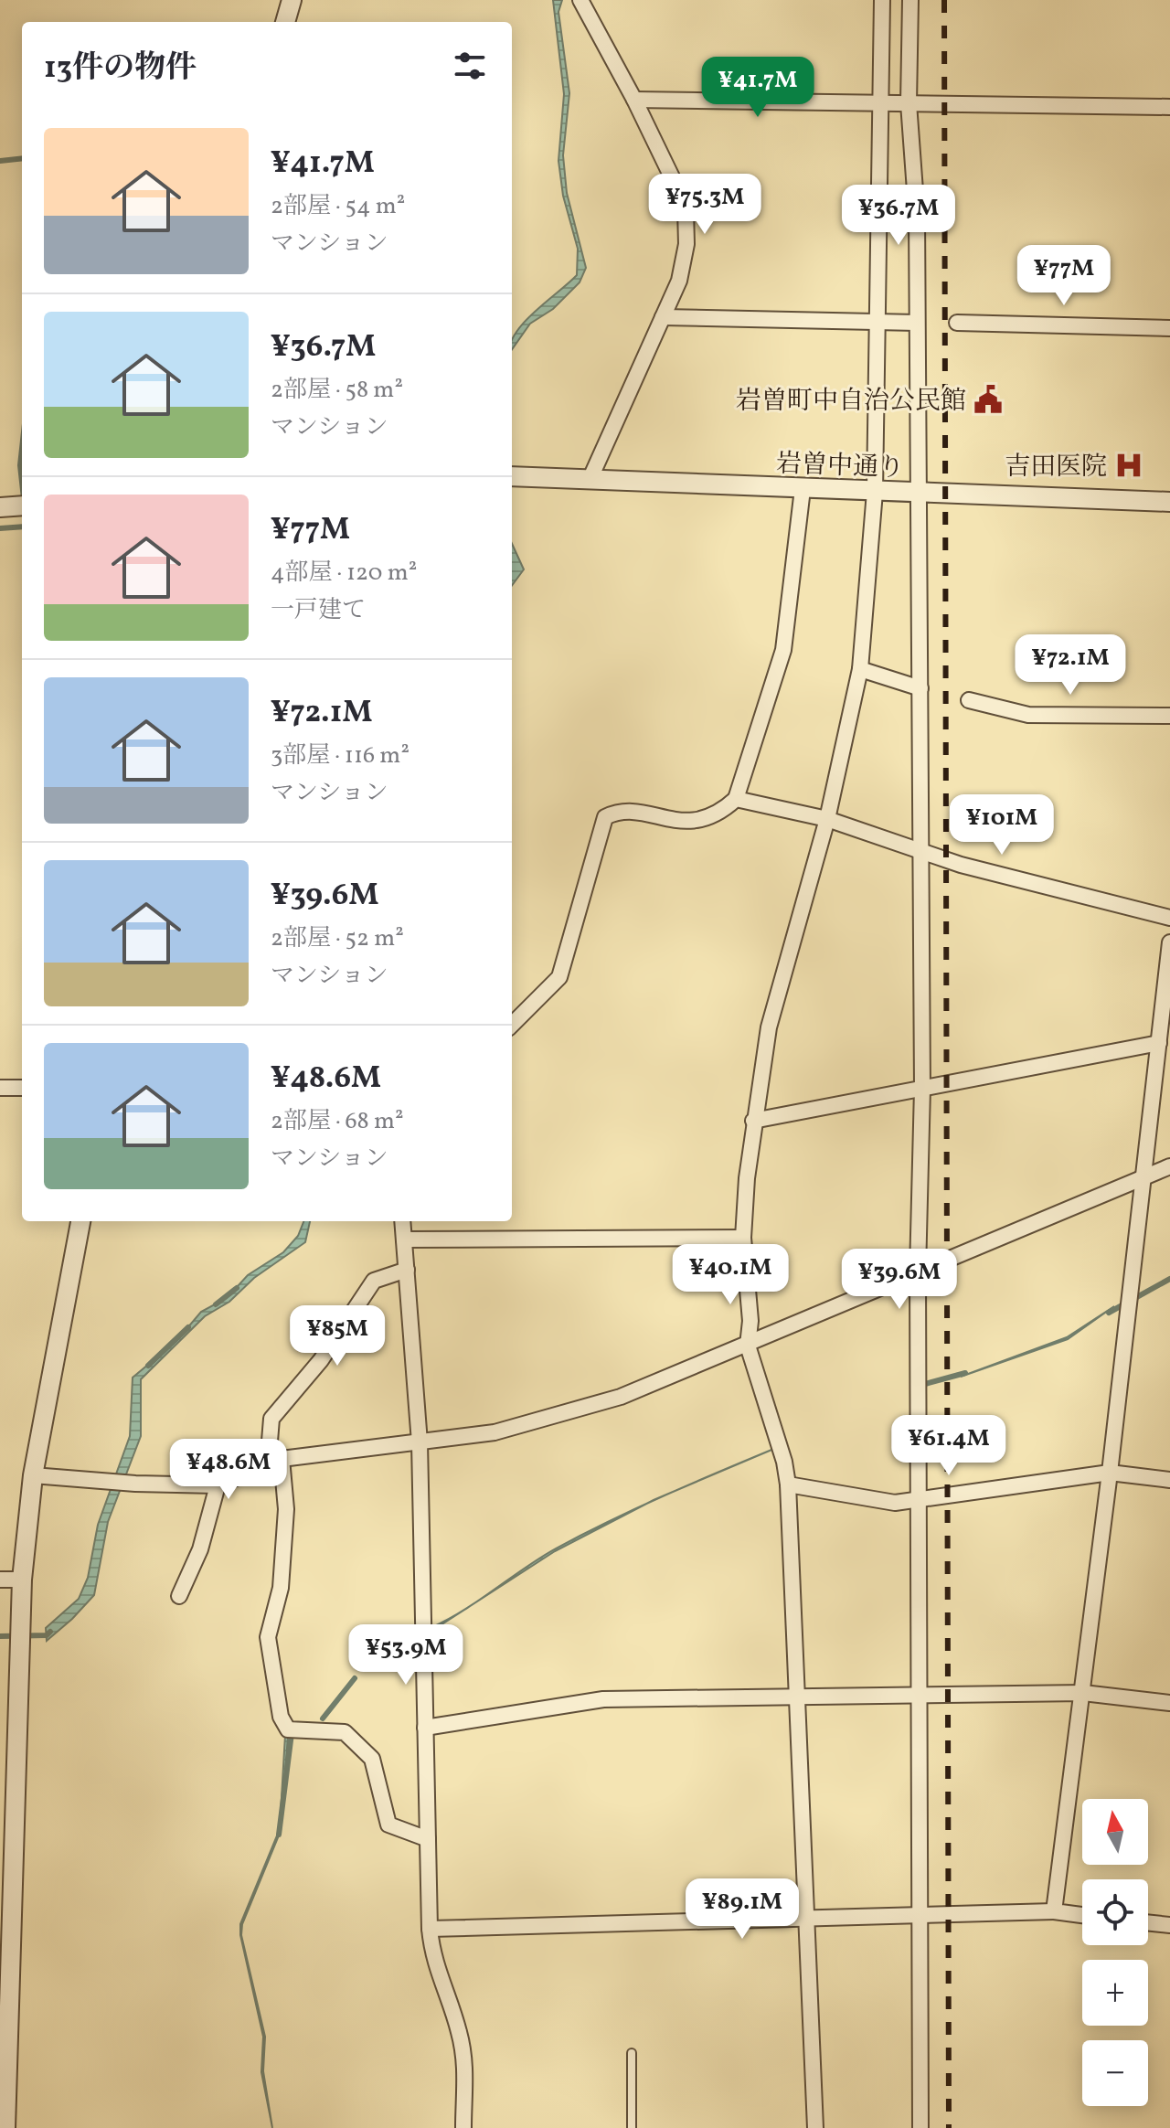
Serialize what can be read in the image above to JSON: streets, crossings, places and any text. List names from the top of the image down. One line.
{"streets":{"street":["岩曽中通り"]},"places":{"public building":["岩曽町中自治公民館"],"hospital":["吉田医院"]},"north":"top","page":{"heading":"13件の物件","price":["¥41.7M","¥75.3M","¥36.7M","¥77M","¥72.1M","¥101M","¥40.1M","¥39.6M","¥85M","¥61.4M","¥48.6M","¥53.9M","¥89.1M"],"list":[{"name":"¥41.7M","note":"2部屋 · 54 m² · マンション"},{"name":"¥36.7M","note":"2部屋 · 58 m² · マンション"},{"name":"¥77M","note":"4部屋 · 120 m² · 一戸建て"},{"name":"¥72.1M","note":"3部屋 · 116 m² · マンション"},{"name":"¥39.6M","note":"2部屋 · 52 m² · マンション"},{"name":"¥48.6M","note":"2部屋 · 68 m² · マンション"}],"map_buttons":["+","−"]}}
